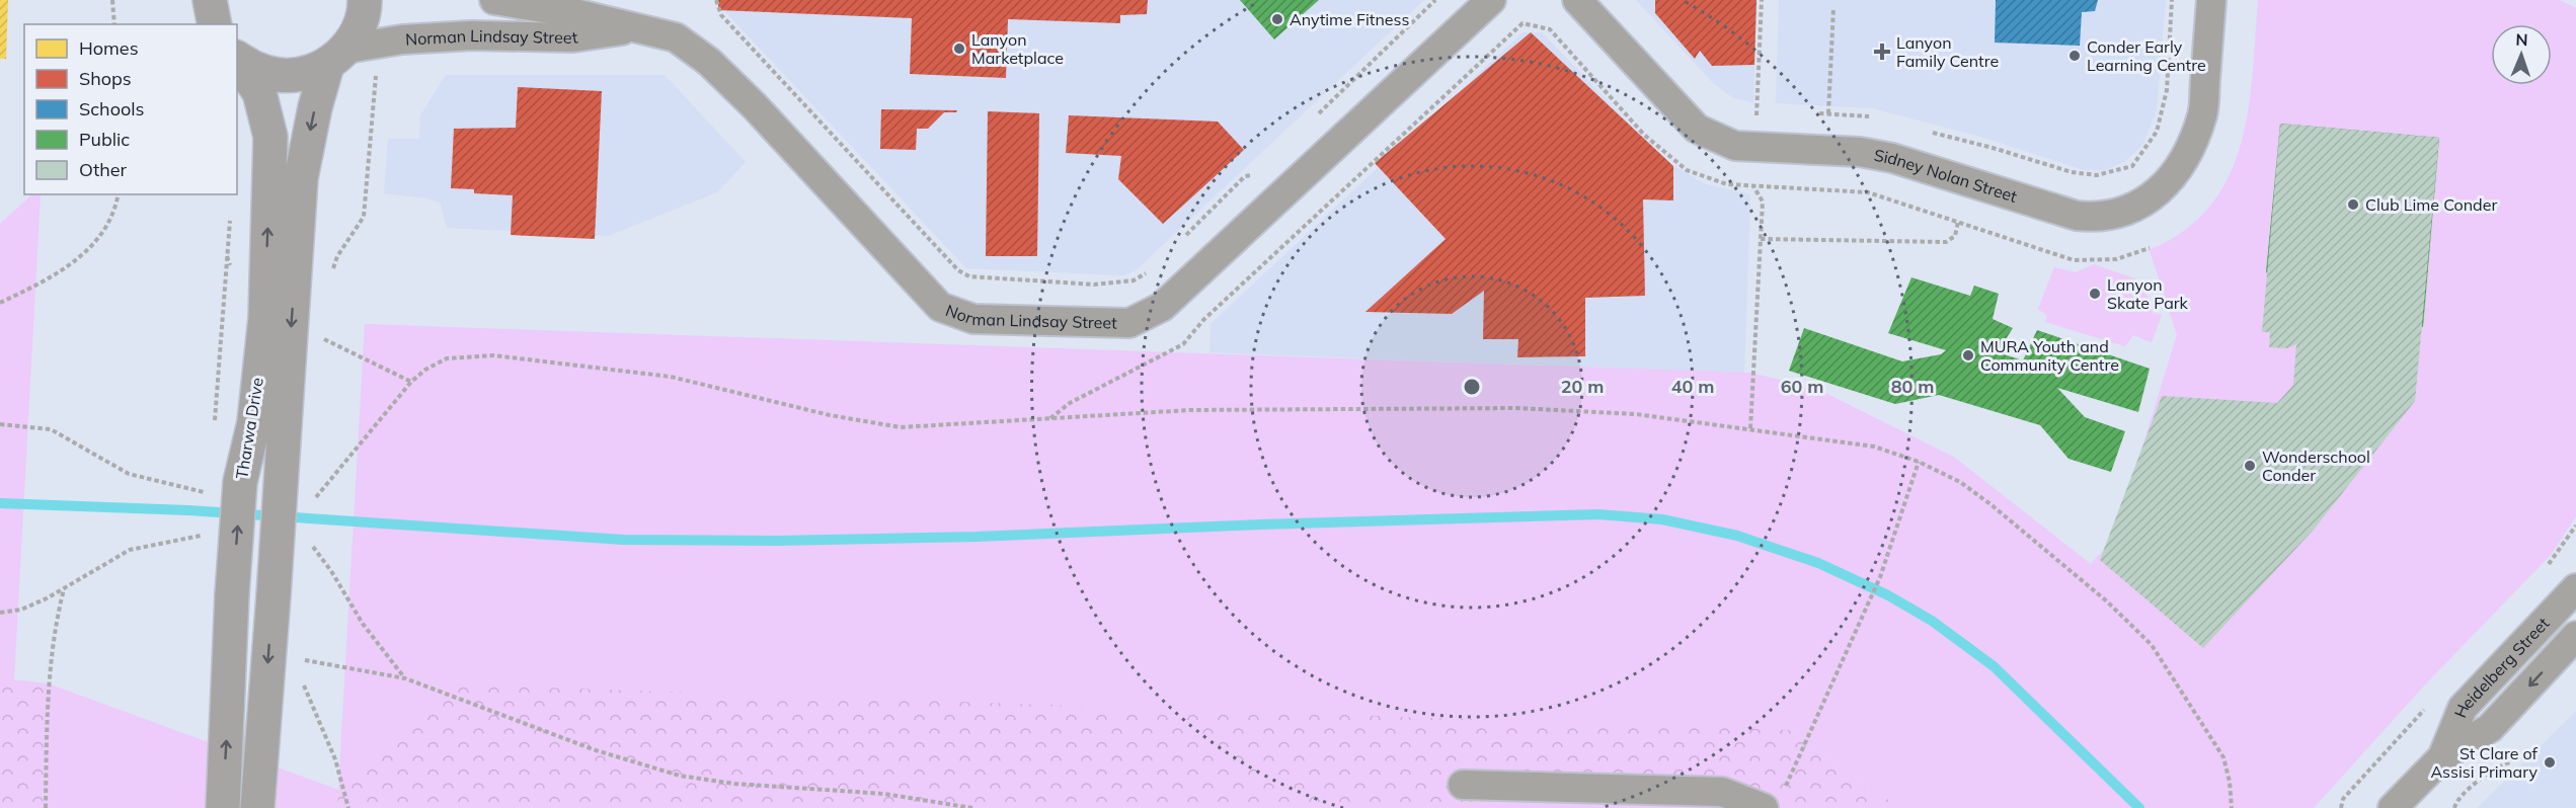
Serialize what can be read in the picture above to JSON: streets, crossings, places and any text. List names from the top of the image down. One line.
{"streets":{"main road":["Tharwa Drive"],"street":["Norman Lindsay Street","Sidney Nolan Street","Heidelberg Street"]},"crossings":[["Norman Lindsay Street","Tharwa Drive"]],"places":{"other":["Anytime Fitness","Lanyon Marketplace","Conder Early Learning Centre","Club Lime Conder","Lanyon Skate Park","MURA Youth and Community Centre","Wonderschool Conder","St Clare of Assisi Primary"],"health":["Lanyon Family Centre"]},"legend":["Homes","Shops","Schools","Public","Other"],"north":"top","rings":["20 m","40 m","60 m","80 m"]}
